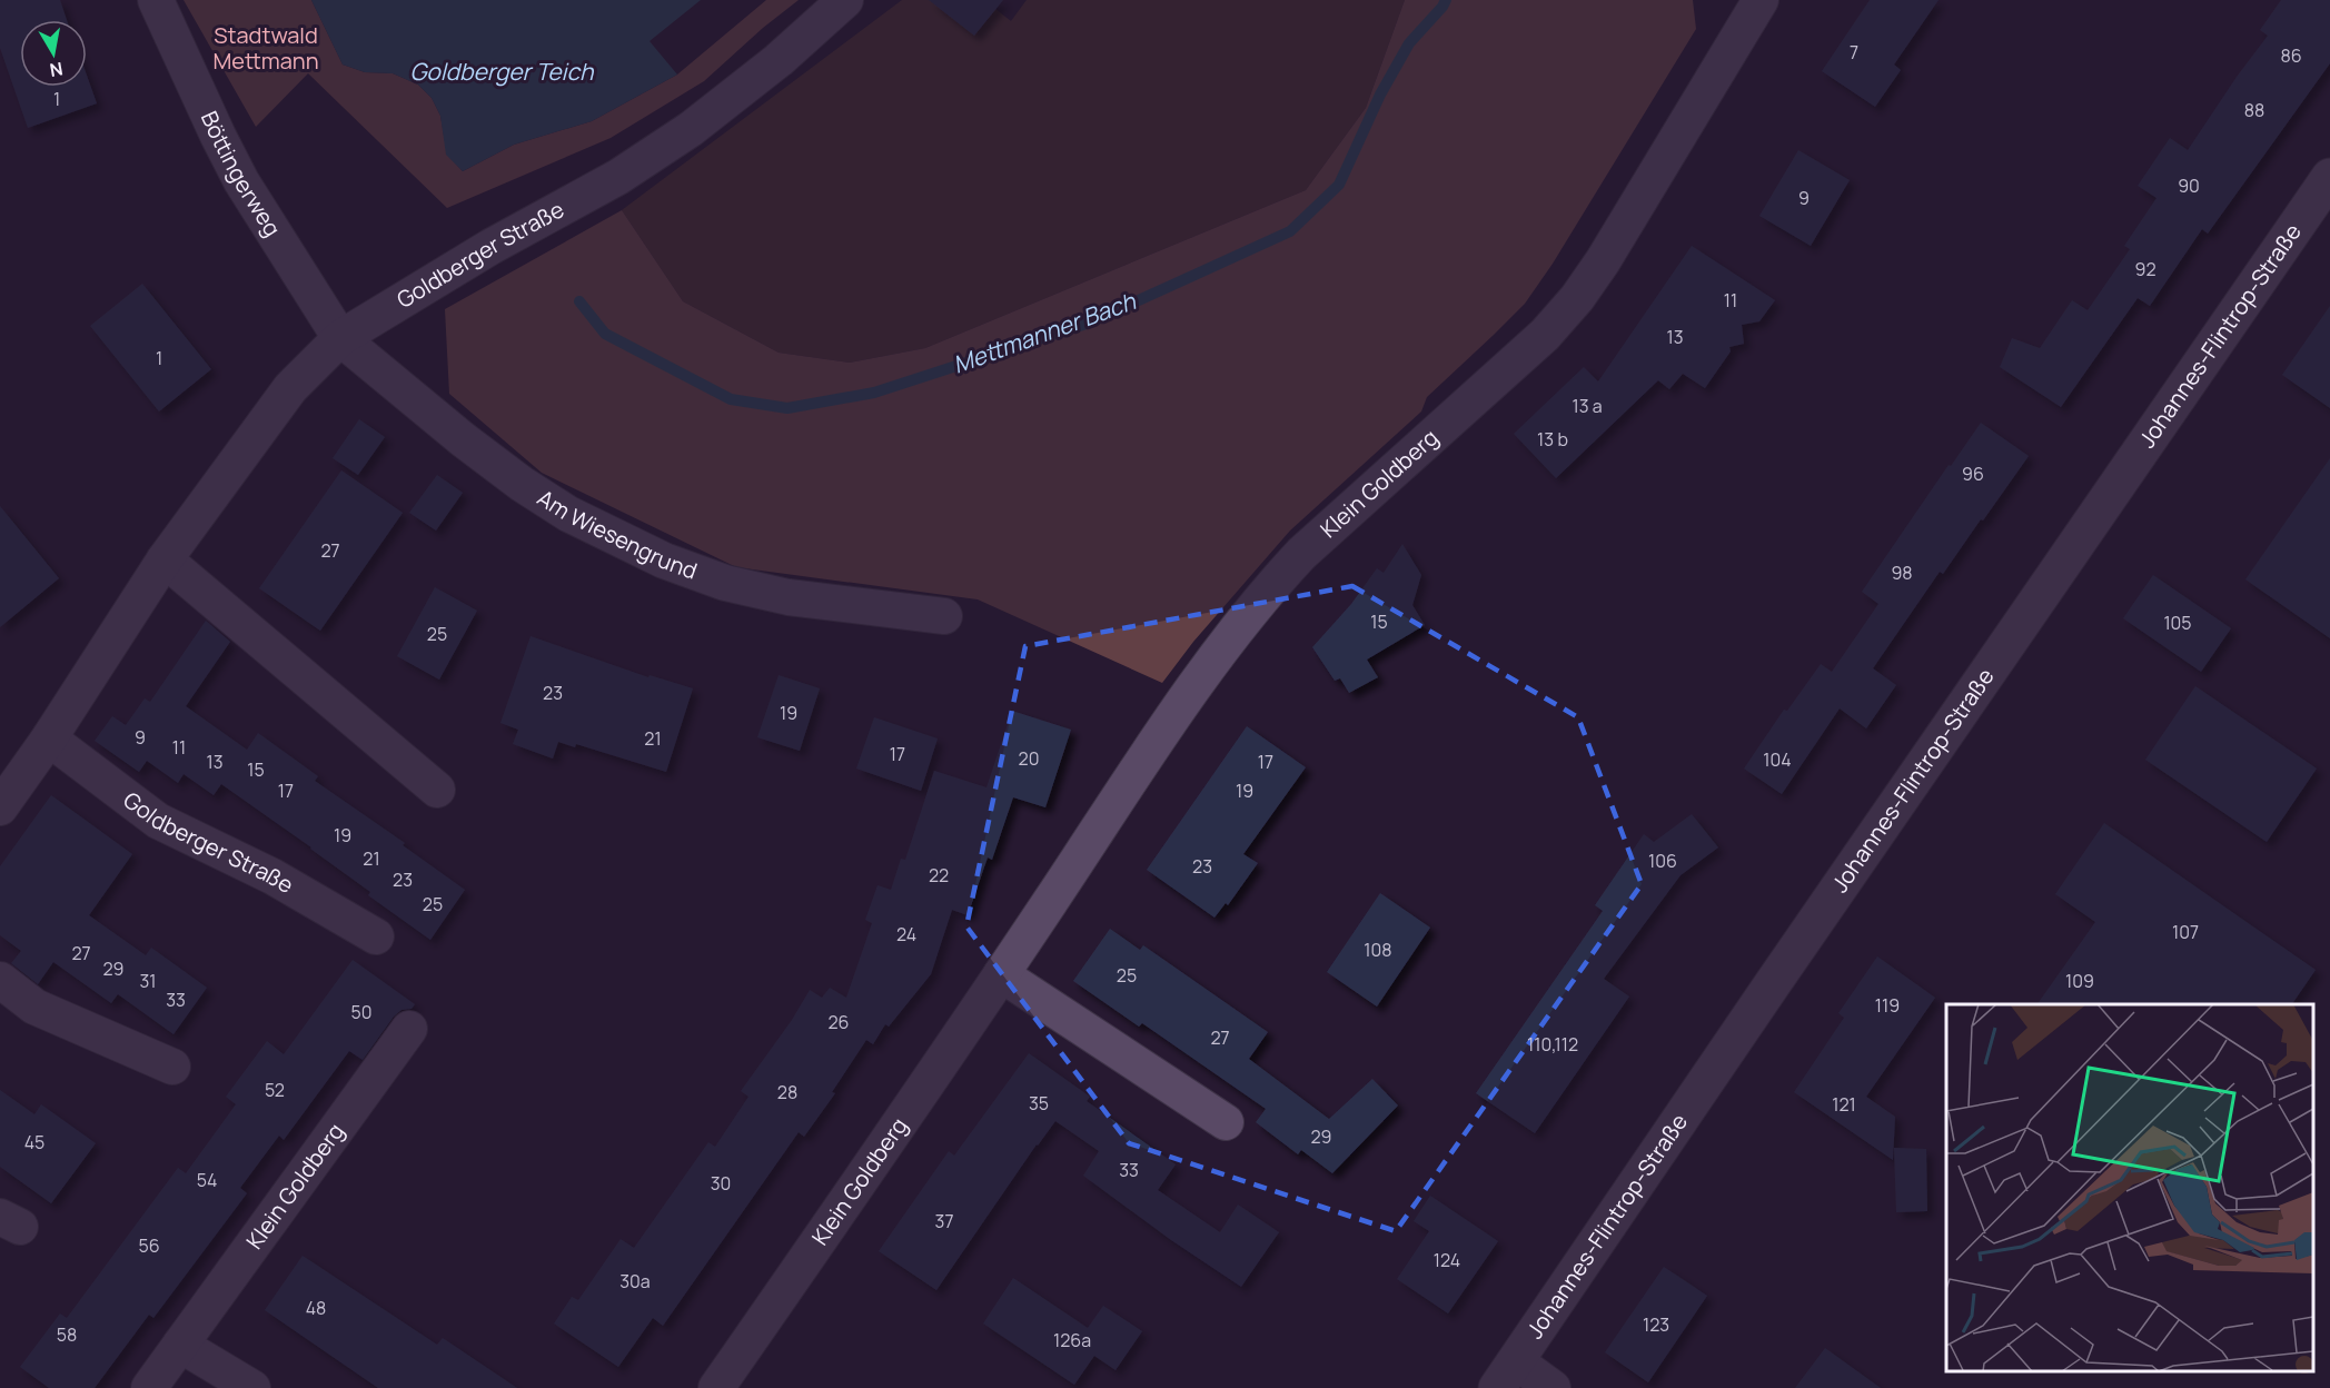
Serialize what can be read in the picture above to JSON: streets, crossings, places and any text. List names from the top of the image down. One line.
{"streets":{"main road":["Johannes-Flintrop-Straße"],"street":["Böttingerweg","Goldberger Straße","Klein Goldberg","Am Wiesengrund"]},"crossings":[["Böttingerweg","Goldberger Straße"],["Böttingerweg","Am Wiesengrund"],["Goldberger Straße","Am Wiesengrund"]],"water":["Goldberger Teich","Mettmanner Bach"],"parks":["Stadtwald Mettmann"],"house_numbers":["7","86","1","88","90","9","92","11","13","1","13 a","13 b","96","27","98","15","105","25","23","19","9","21","11","17","20","104","13","17","15","17","19","19","21","106","23","22","23","25","107","24","108","27","29","25","31","109","33","119","50","26","27","110,112","52","28","35","121","29","45","33","54","30","37","56","124","30a","48","123","58","126a"],"north":"bottom"}
